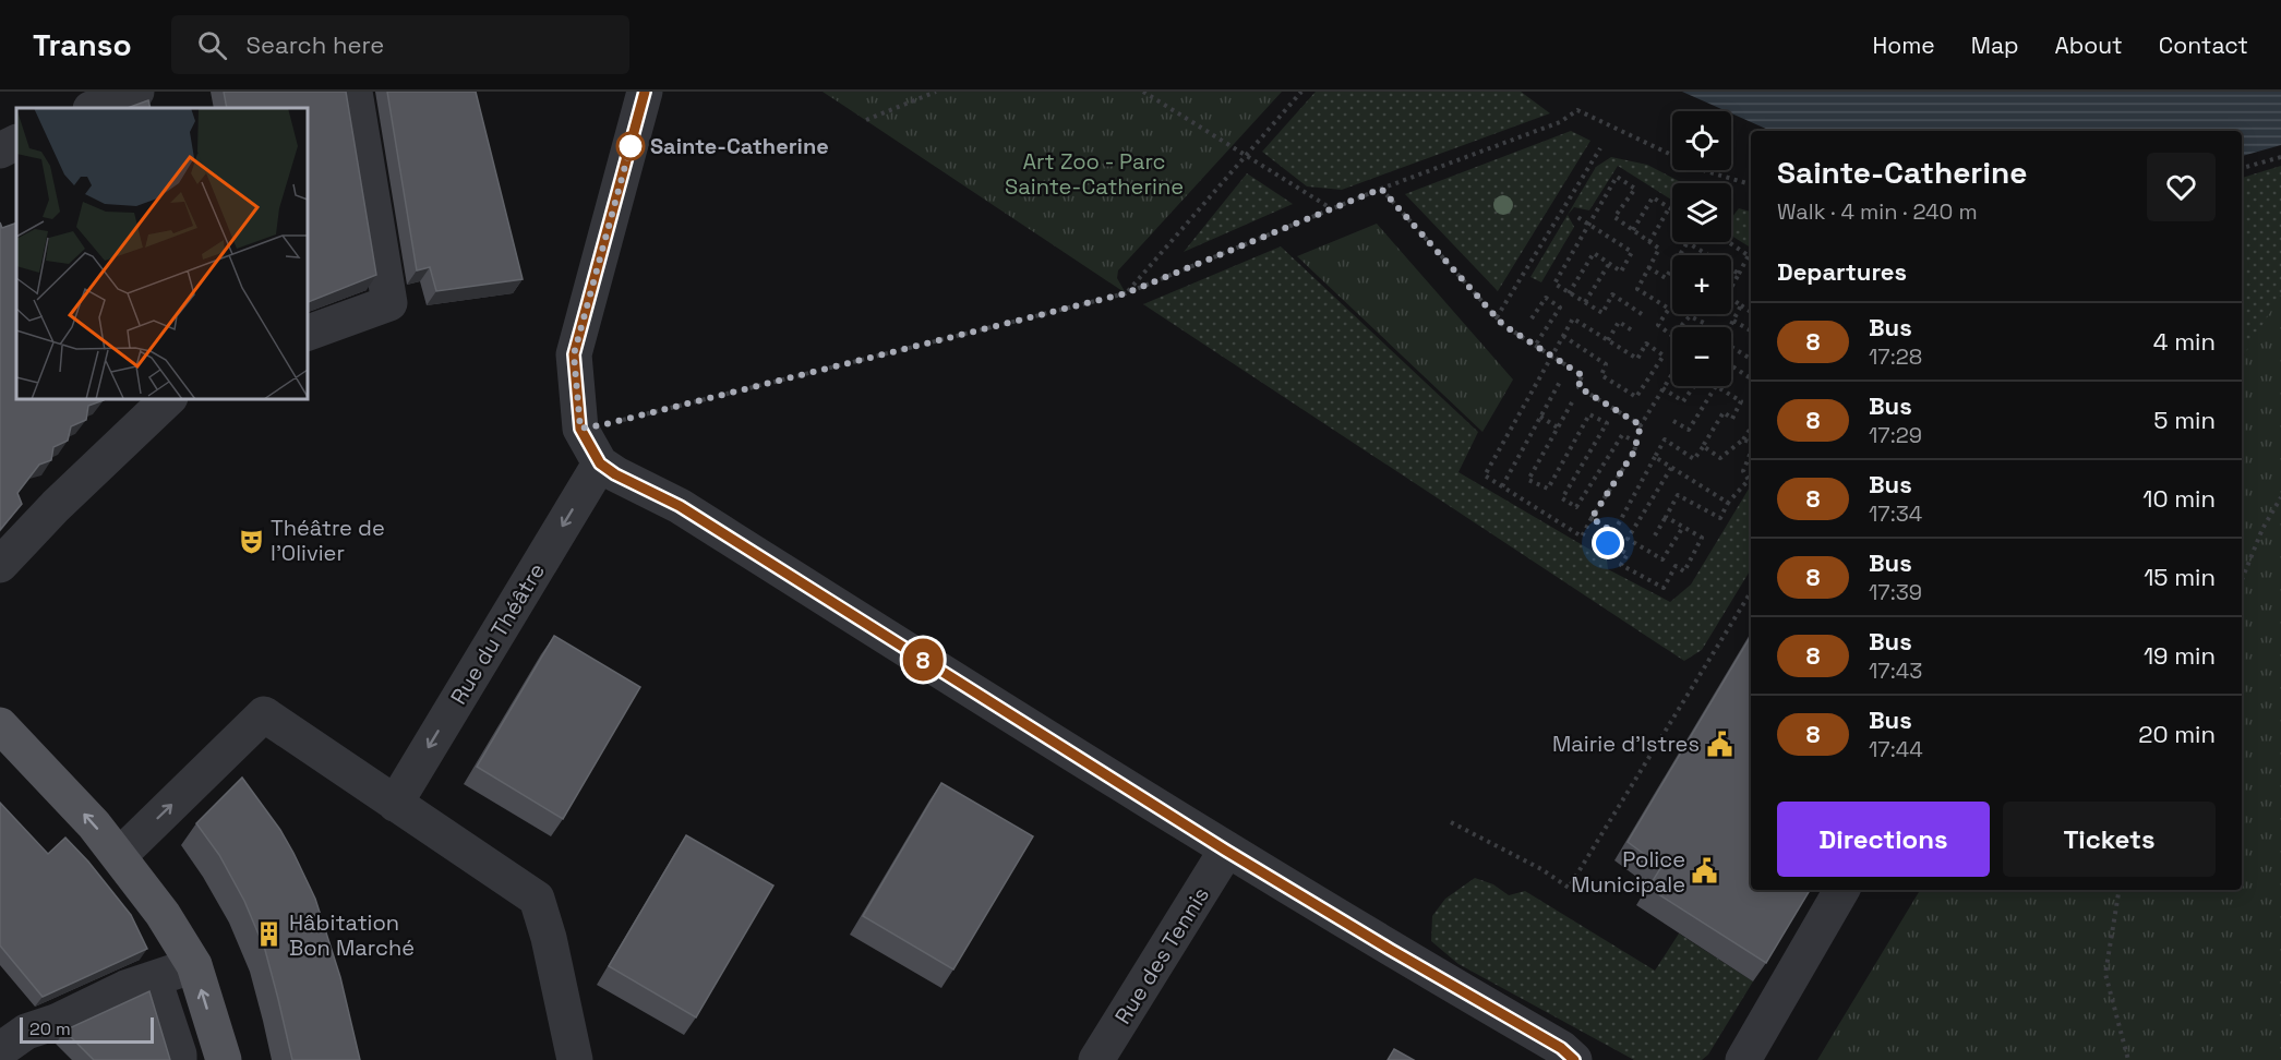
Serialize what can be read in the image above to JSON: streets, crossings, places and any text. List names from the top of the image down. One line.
{"streets":{"street":["Rue du Théâtre","Rue des Tennis"]},"one_way":["Rue du Théâtre"],"parks":["Art Zoo - Parc Sainte-Catherine"],"places":{"other":["Sainte-Catherine"],"theatre":["Théâtre de l'Olivier"],"public building":["Mairie d'Istres","Police Municipale"],"building":["Hâbitation Bon Marché"]},"lines":["bus line 8"],"scale_bar":"20 m","page":{"header":"Transo","search":"Search here","nav":["Home","Map","About","Contact"],"on_map":"8","map_buttons":["+","−"],"heading":[["Sainte-Catherine","Walk · 4 min · 240 m"],"Departures"],"list":[{"mark":"8","name":"Bus","note":"17:28","value":"4 min"},{"mark":"8","name":"Bus","note":"17:29","value":"5 min"},{"mark":"8","name":"Bus","note":"17:34","value":"10 min"},{"mark":"8","name":"Bus","note":"17:39","value":"15 min"},{"mark":"8","name":"Bus","note":"17:43","value":"19 min"},{"mark":"8","name":"Bus","note":"17:44","value":"20 min"}],"buttons":["Directions","Tickets"],"scale":"20 m"}}
